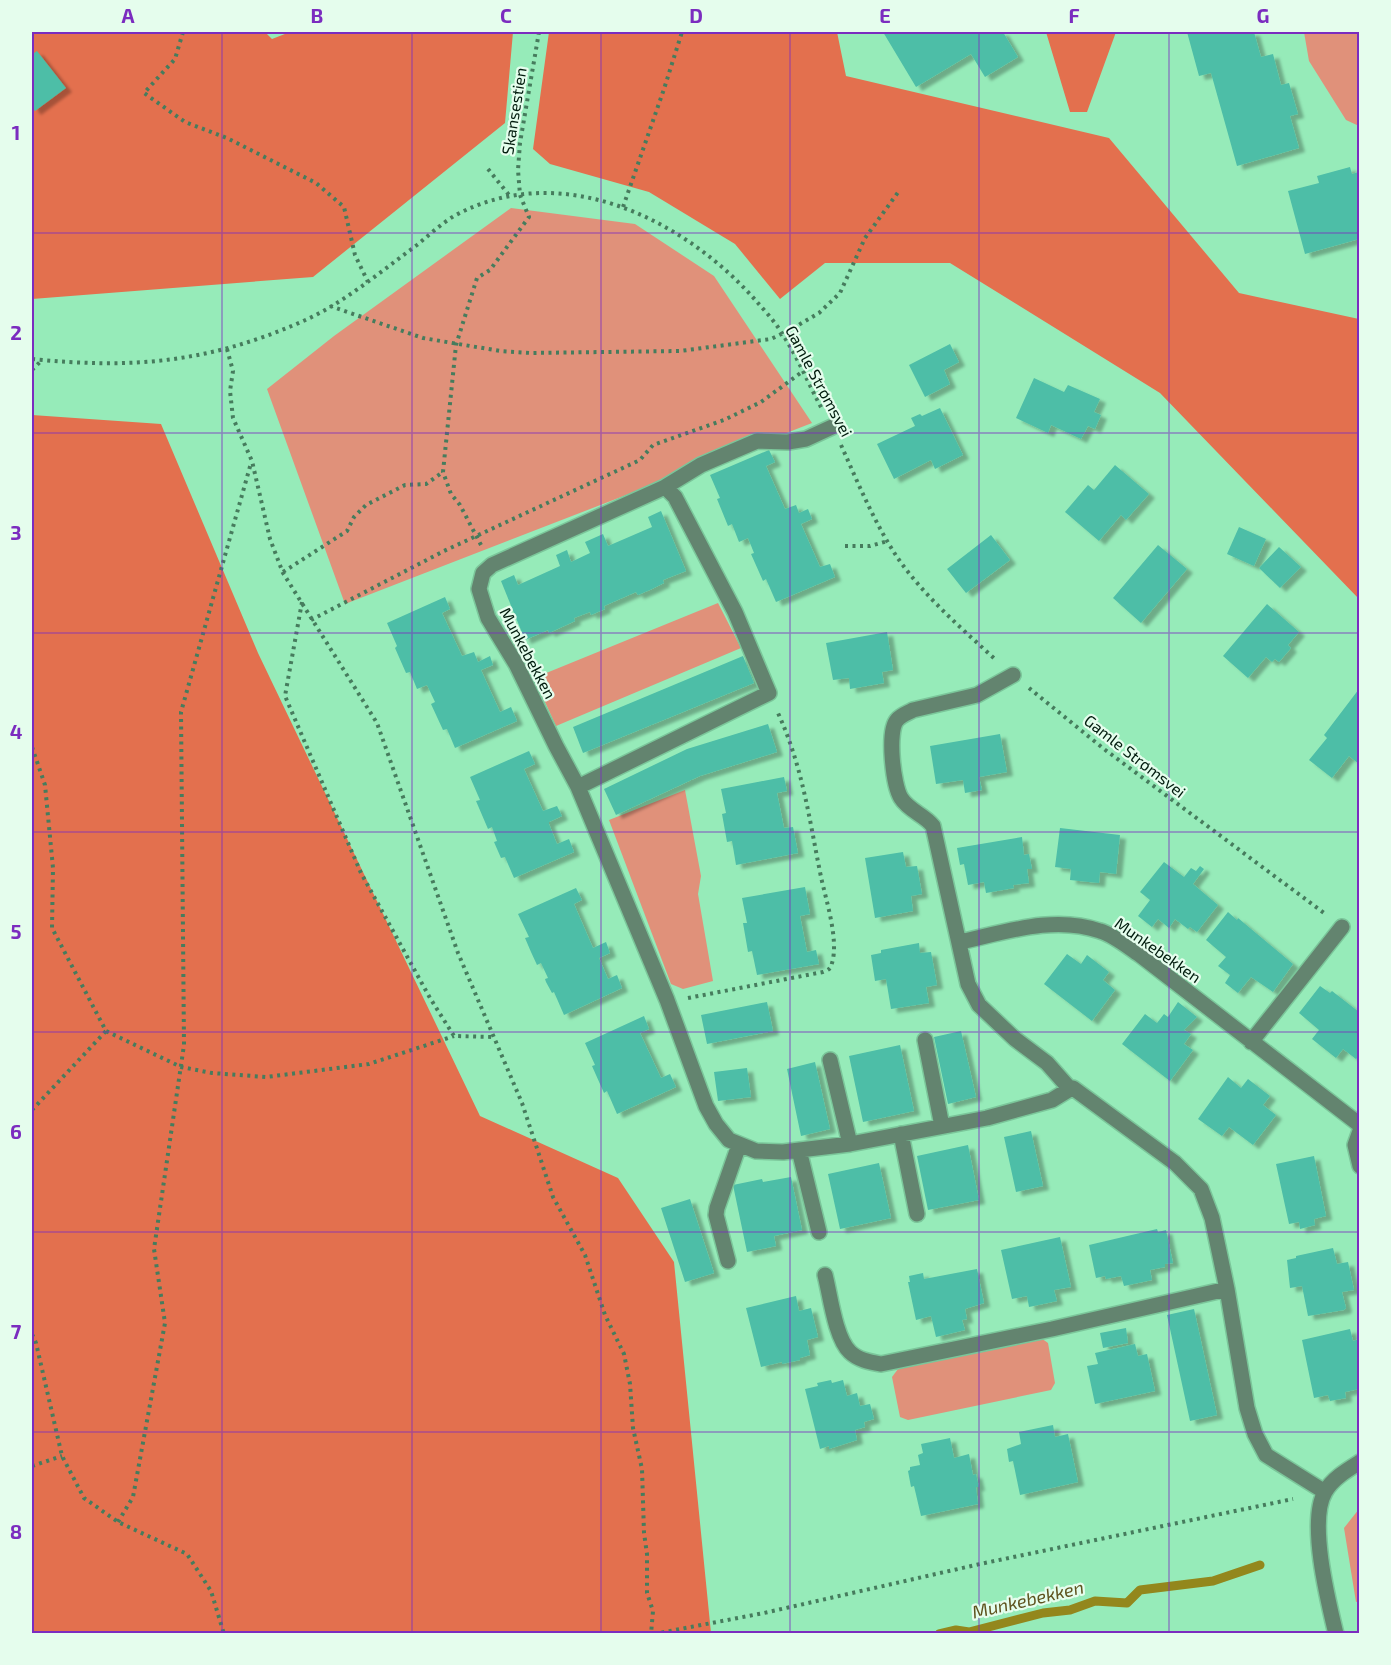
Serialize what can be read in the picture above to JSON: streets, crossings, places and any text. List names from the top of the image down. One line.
{"streets":{"street":["Munkebekken"],"path":["Skansestien","Gamle Strømsvei"]},"crossings":[["Skansestien","Gamle Strømsvei"]],"water":["Munkebekken"],"grid":{"columns":["A","B","C","D","E","F","G"],"rows":["1","2","3","4","5","6","7","8"]}}
